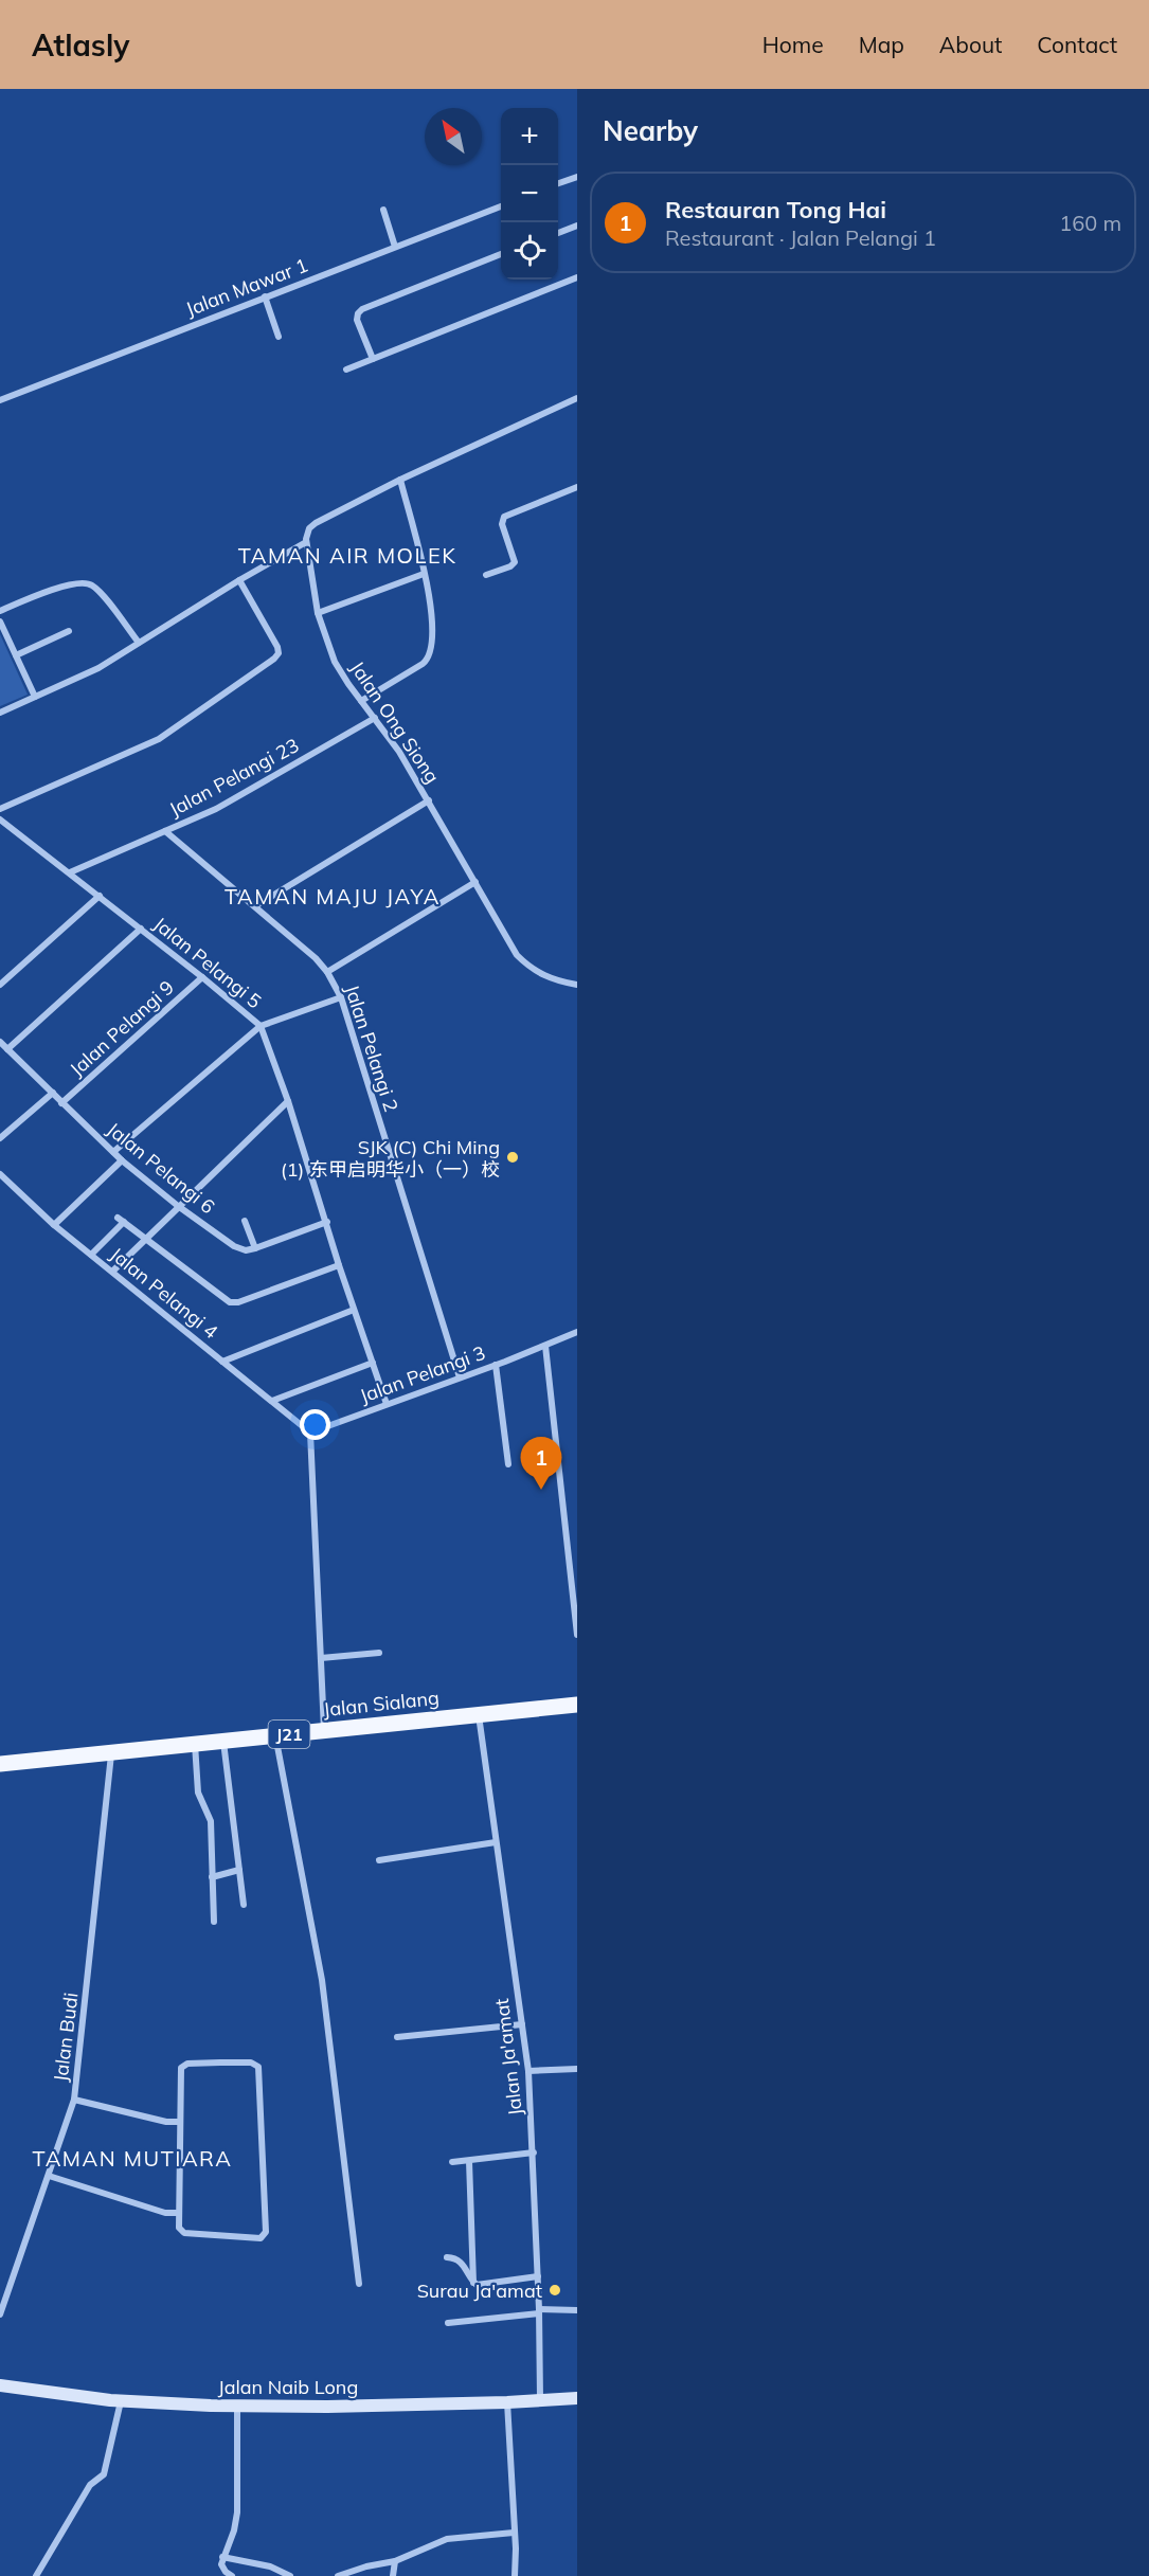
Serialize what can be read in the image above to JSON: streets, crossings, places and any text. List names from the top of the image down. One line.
{"streets":{"main road":["Jalan Sialang","J21","Jalan Naib Long"],"street":["Jalan Mawar 1","Jalan Ong Siong","Jalan Pelangi 23","Jalan Pelangi 5","Jalan Pelangi 9","Jalan Pelangi 2","Jalan Pelangi 6","Jalan Pelangi 4","Jalan Pelangi 3","Jalan Budi","Jalan Ja'amat"]},"crossings":[["Jalan Ong Siong","Jalan Pelangi 23"],["Jalan Pelangi 23","Jalan Pelangi 5"],["Jalan Pelangi 23","Jalan Pelangi 2"],["Jalan Pelangi 5","Jalan Pelangi 9"],["Jalan Pelangi 5","Jalan Pelangi 3"],["Jalan Pelangi 9","Jalan Pelangi 6"],["Jalan Pelangi 2","Jalan Pelangi 3"],["Jalan Pelangi 4","Jalan Pelangi 3"],["Jalan Sialang","Jalan Budi"],["Jalan Sialang","Jalan Ja'amat"],["Jalan Ja'amat","Jalan Naib Long"]],"districts":["TAMAN AIR MOLEK","TAMAN MAJU JAYA","TAMAN MUTIARA"],"places":["SJK (C) Chi Ming (1) 东甲启明华小（一）校","Surau Ja'amat"],"north":"top left","page":{"header":"Atlasly","nav":["Home","Map","About","Contact"],"heading":"Nearby","map_buttons":["+","−"],"list":[{"mark":"1","name":"Restauran Tong Hai","note":"Restaurant · Jalan Pelangi 1","value":"160 m"}],"pins":"1"}}
